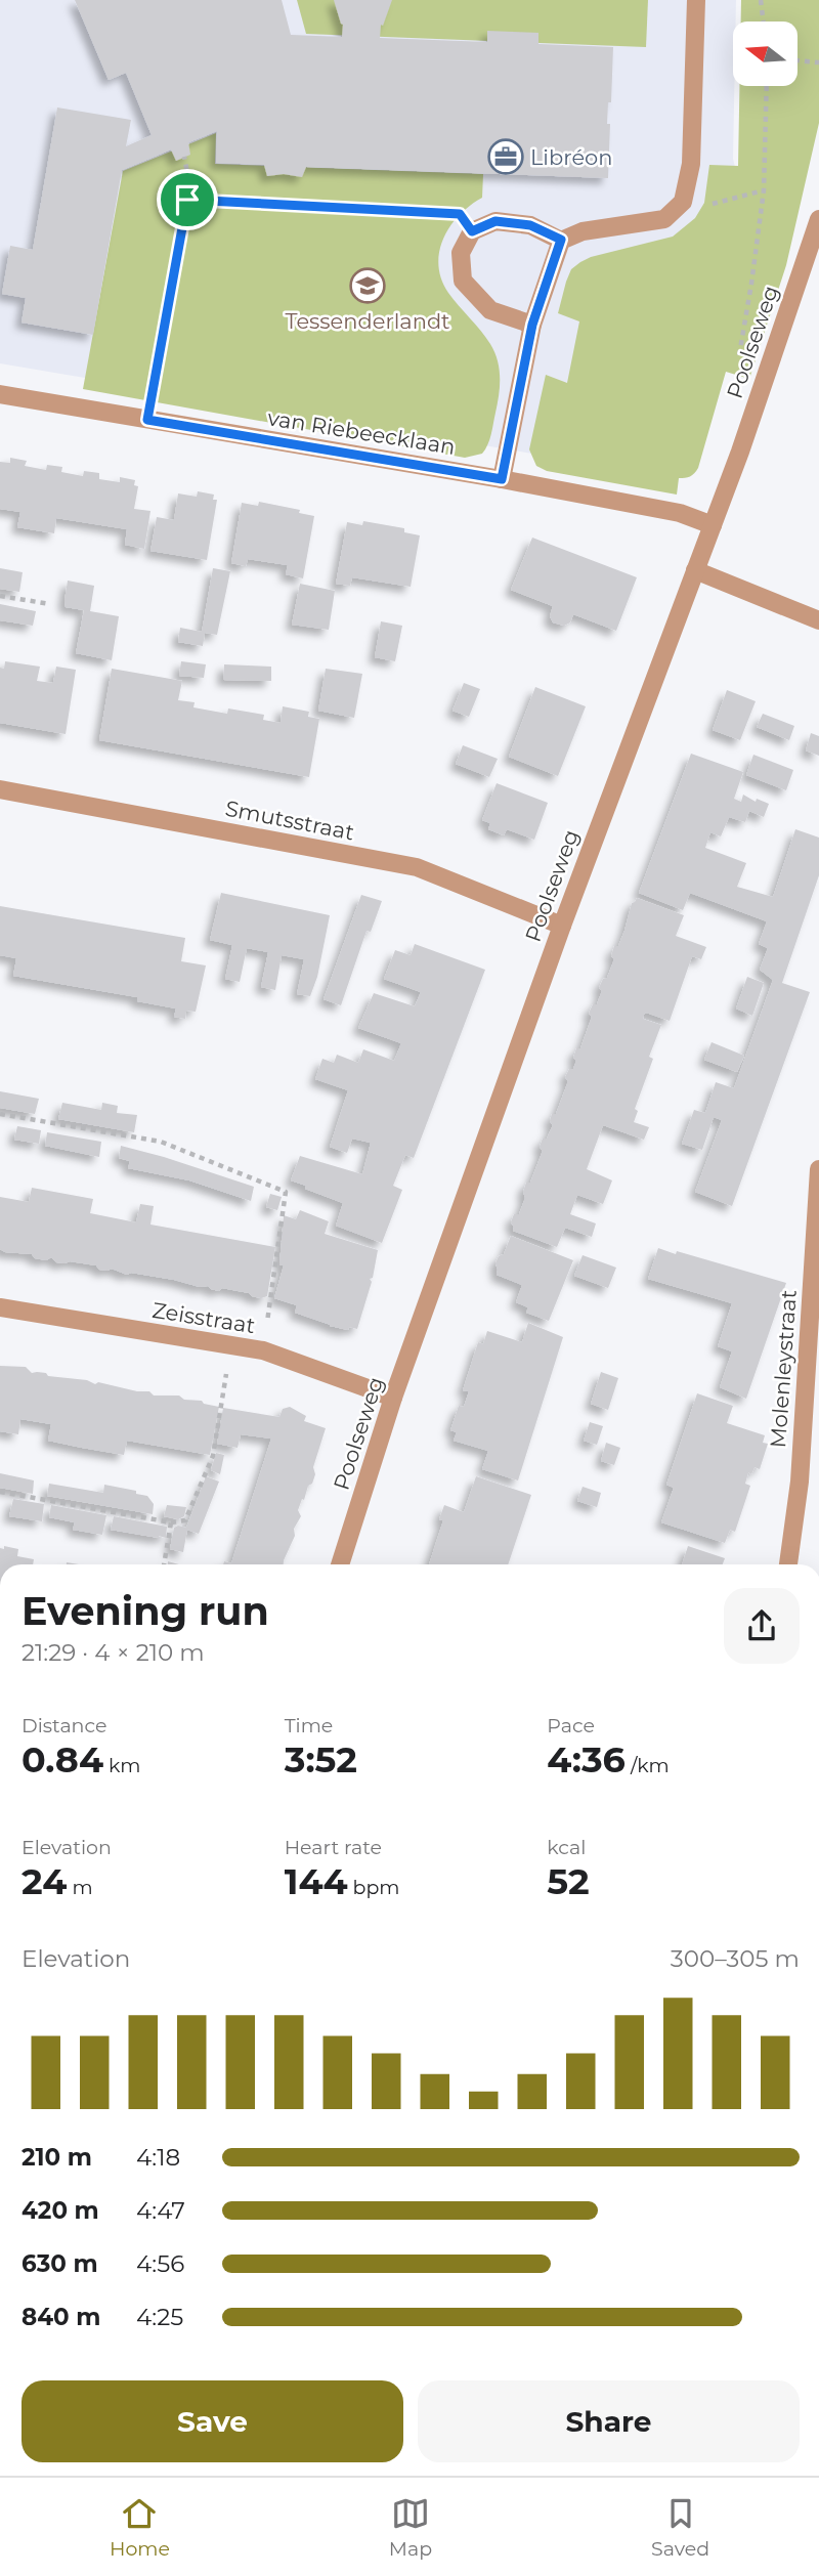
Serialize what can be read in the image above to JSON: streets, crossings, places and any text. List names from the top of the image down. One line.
{"streets":{"street":["Poolseweg","van Riebeecklaan","Smutsstraat","Zeisstraat","Molenleystraat"]},"crossings":[["Poolseweg","van Riebeecklaan"],["Poolseweg","Smutsstraat"],["Poolseweg","Zeisstraat"]],"places":{"office":["Libréon"],"school or university":["Tessenderlandt"]},"north":"left","page":{"heading":["Evening run","21:29 · 4 × 210 m"],"stats":[["Distance","0.84 km"],["Time","3:52"],["Pace","4:36 /km"],["Elevation","24 m"],["Heart rate","144 bpm"],["kcal","52"]],"chart":["Elevation","300–305 m"],"list":[{"name":"210 m","note":"4:18"},{"name":"420 m","note":"4:47"},{"name":"630 m","note":"4:56"},{"name":"840 m","note":"4:25"}],"buttons":["Save","Share"],"tabs":["Home","Map","Saved"]}}
